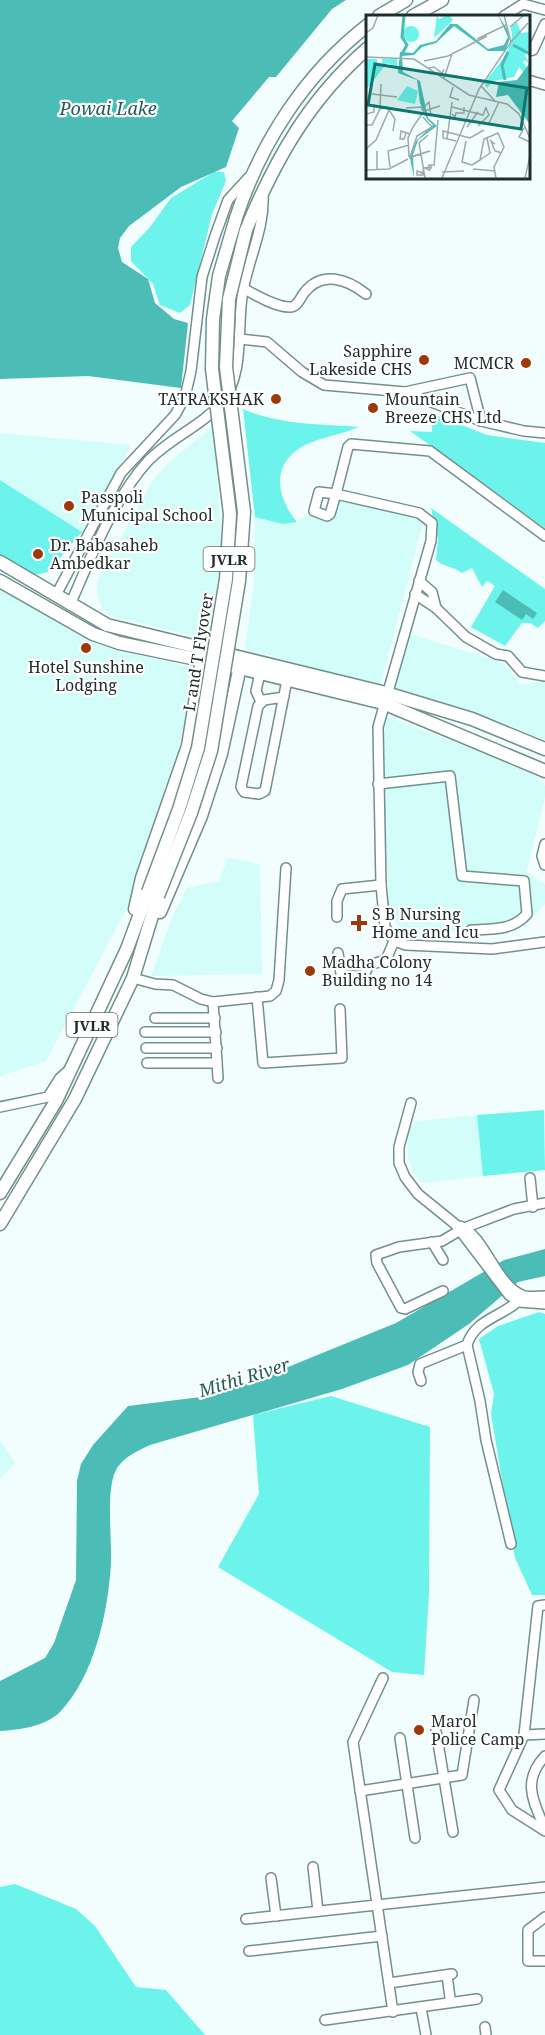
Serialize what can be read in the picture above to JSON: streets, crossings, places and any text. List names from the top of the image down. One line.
{"streets":{"main road":["JVLR","L and T Flyover"]},"crossings":[["JVLR","L and T Flyover"]],"water":["Powai Lake","Mithi River"],"places":{"other":["Sapphire Lakeside CHS","MCMCR","TATRAKSHAK","Mountain Breeze CHS Ltd","Passpoli Municipal School","Dr. Babasaheb Ambedkar","Hotel Sunshine Lodging","Madha Colony Building no 14","Marol Police Camp"],"health":["S B Nursing Home and Icu"]}}
